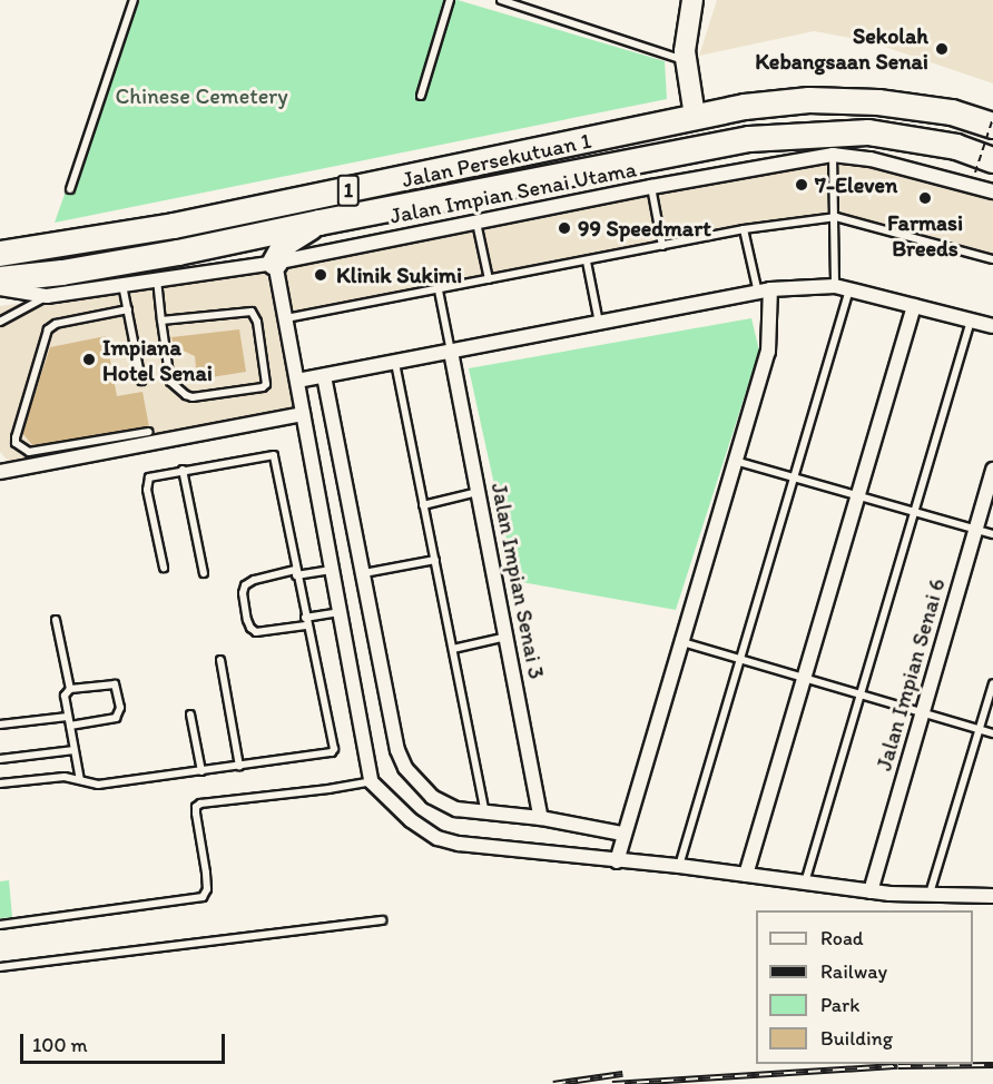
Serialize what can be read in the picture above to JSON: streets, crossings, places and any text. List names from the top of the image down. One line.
{"streets":{"highway":["Jalan Persekutuan 1","1"],"street":["Jalan Impian Senai Utama","Jalan Impian Senai 3","Jalan Impian Senai 6"]},"parks":["Chinese Cemetery"],"places":["Sekolah Kebangsaan Senai","7-Eleven","Farmasi Breeds","99 Speedmart","Klinik Sukimi","Impiana Hotel Senai"],"legend":["Road","Railway","Park","Building"],"scale_bar":"100 m"}
